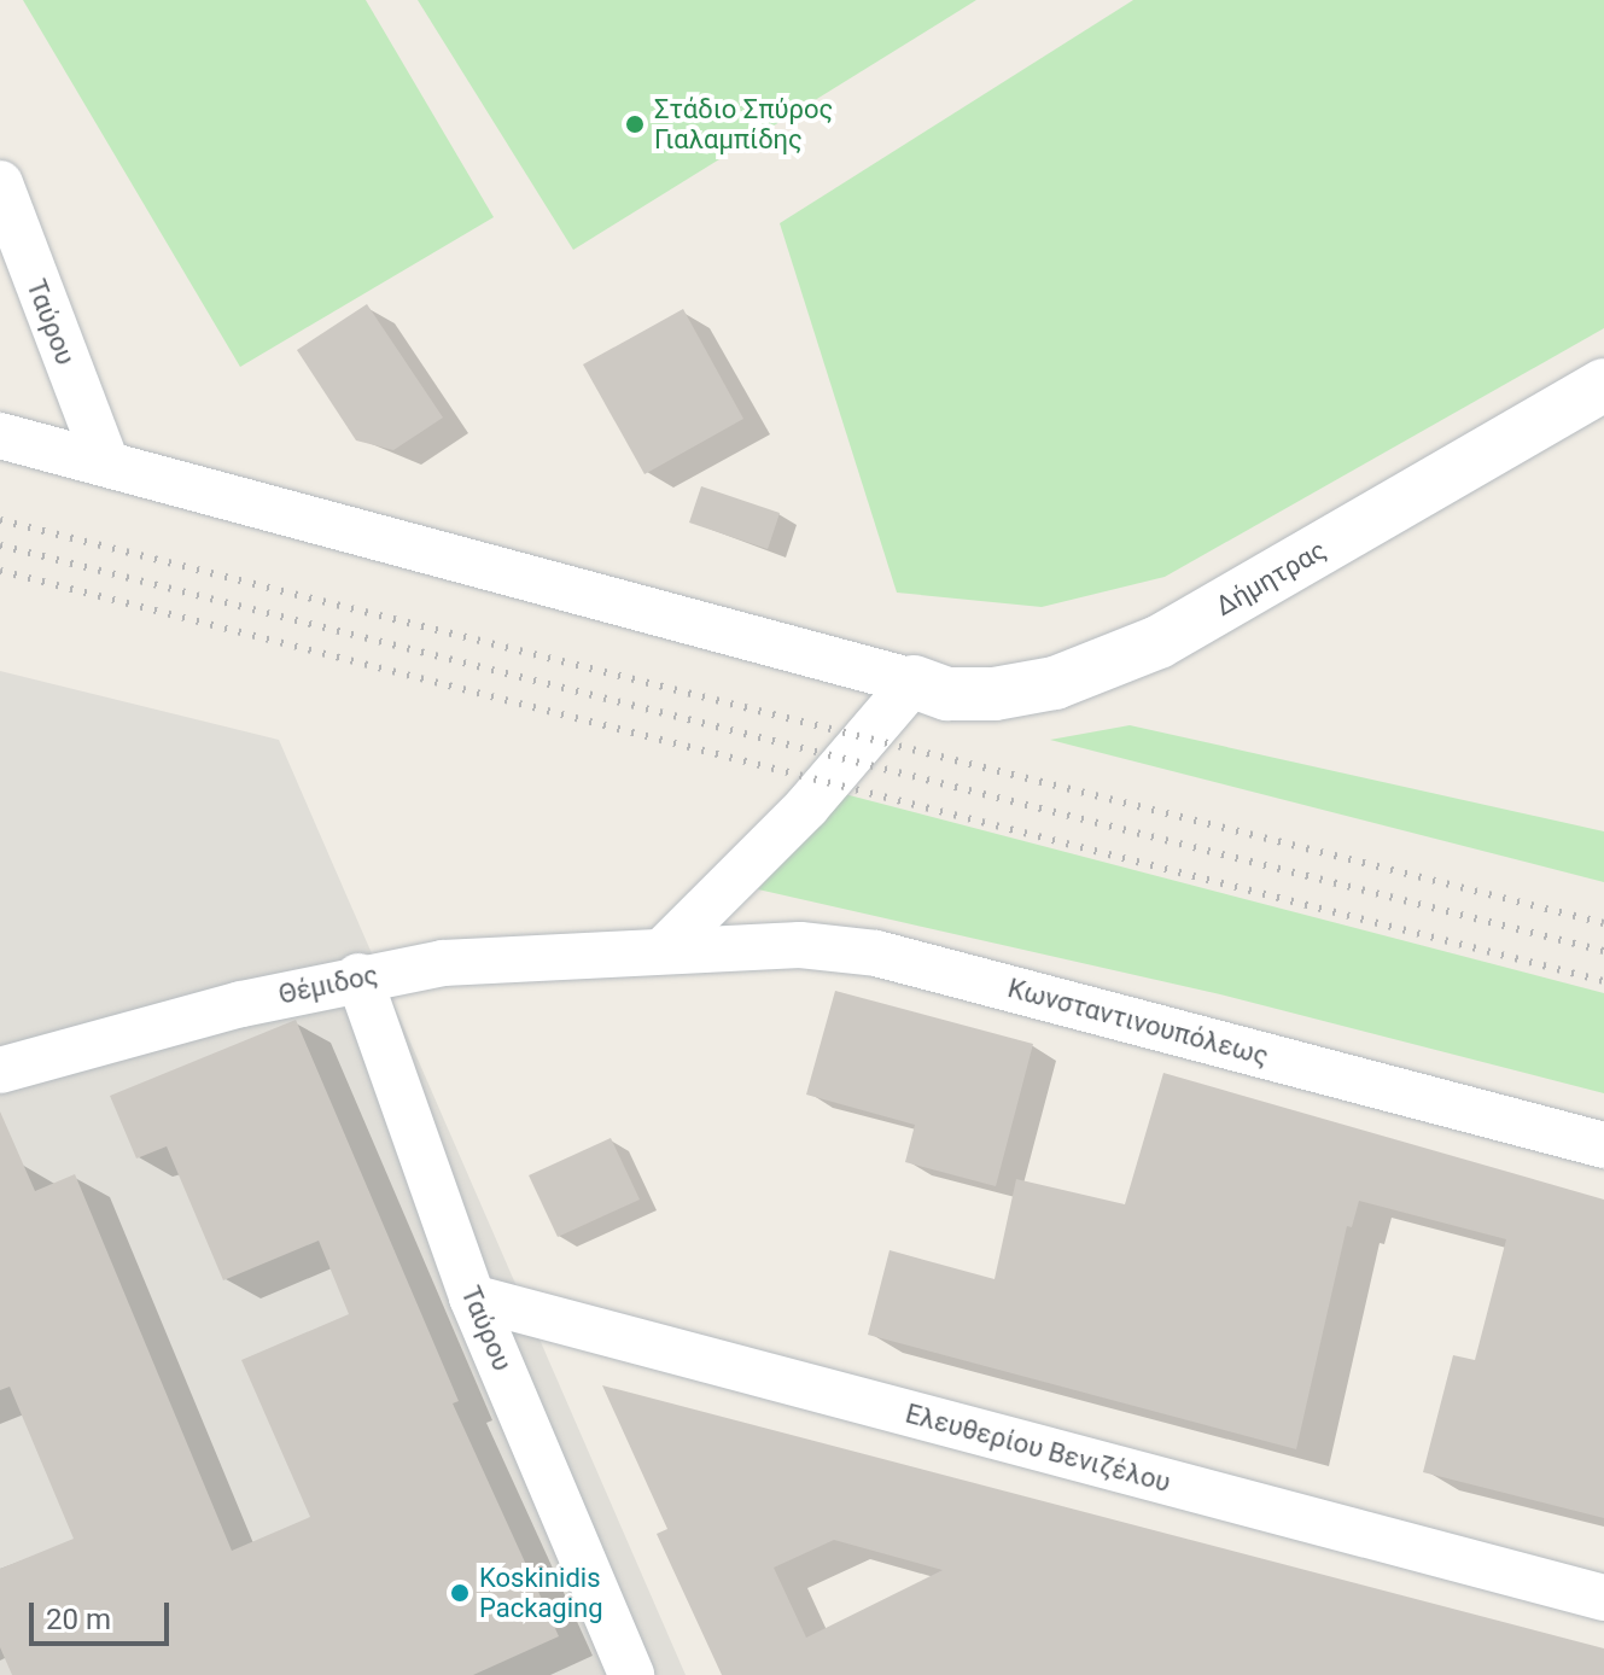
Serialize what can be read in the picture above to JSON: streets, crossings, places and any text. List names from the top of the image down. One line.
{"streets":{"street":["Ταύρου","Δήμητρας","Θέμιδος","Κωνσταντινουπόλεως","Ελευθερίου Βενιζέλου"]},"crossings":[["Ταύρου","Θέμιδος"],["Ταύρου","Ελευθερίου Βενιζέλου"],["Θέμιδος","Κωνσταντινουπόλεως"]],"places":["Στάδιο Σπύρος Γιαλαμπίδης","Koskinidis Packaging"],"scale_bar":"20 m"}
